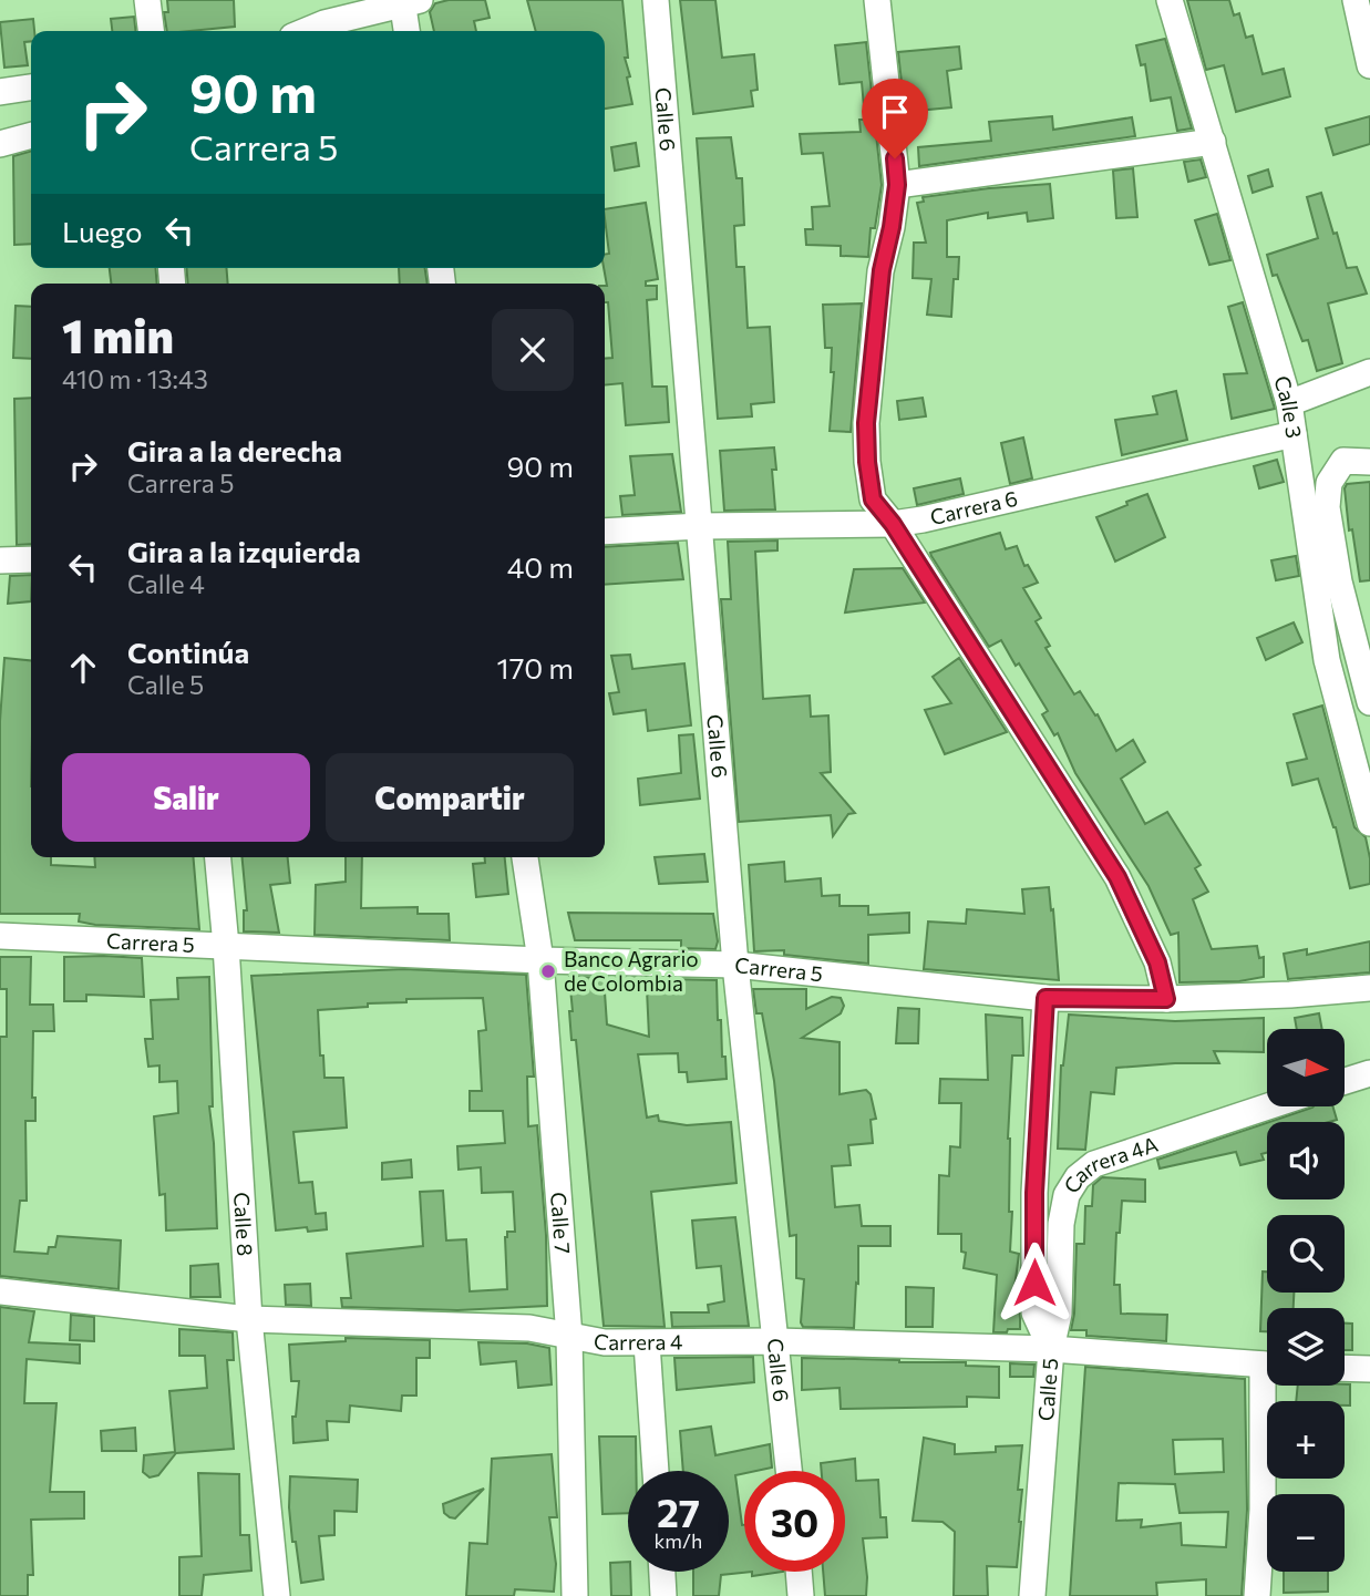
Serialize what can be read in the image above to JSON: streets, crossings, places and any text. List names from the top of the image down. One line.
{"streets":{"street":["Calle 6","Calle 3","Carrera 6","Carrera 5","Carrera 4A","Calle 7","Calle 8","Carrera 4","Calle 5"]},"crossings":[["Calle 6","Carrera 6"],["Calle 6","Carrera 5"],["Calle 6","Carrera 4"],["Calle 3","Carrera 6"],["Carrera 5","Calle 7"],["Carrera 5","Calle 8"],["Carrera 5","Calle 5"],["Carrera 4A","Carrera 4"],["Carrera 4A","Calle 5"],["Calle 7","Carrera 4"],["Calle 8","Carrera 4"],["Carrera 4","Calle 5"]],"places":["Banco Agrario de Colombia"],"north":"right","page":{"turn":["90 m","Carrera 5"],"then":"Luego","heading":["1 min","410 m · 13:43"],"list":[{"name":"Gira a la derecha","note":"Carrera 5","value":"90 m"},{"name":"Gira a la izquierda","note":"Calle 4","value":"40 m"},{"name":"Continúa","note":"Calle 5","value":"170 m"}],"buttons":["Salir","Compartir"],"map_buttons":["+","−"],"speed":"27 km/h","limit":"30"}}
